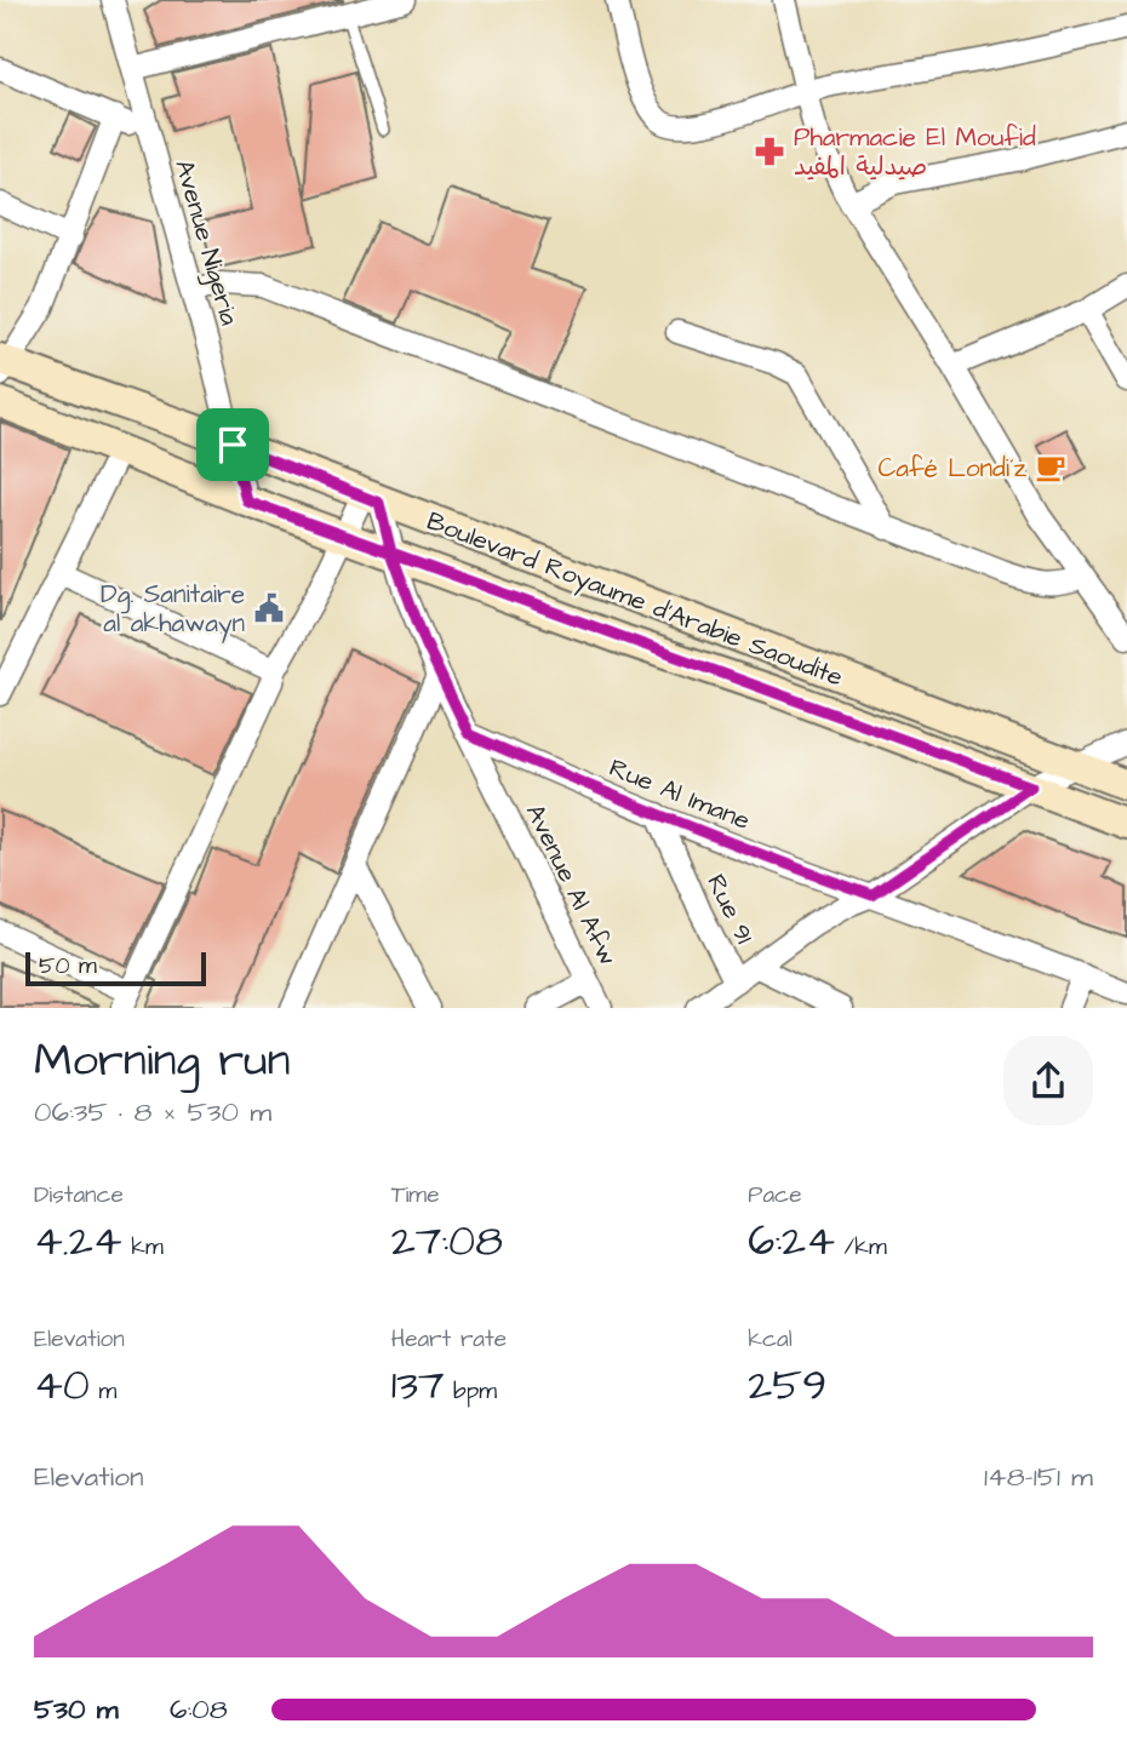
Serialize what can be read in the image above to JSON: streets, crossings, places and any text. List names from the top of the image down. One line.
{"streets":{"main road":["Boulevard Royaume d'Arabie Saoudite"],"street":["Avenue Nigeria","Rue Al Imane","Avenue Al Afw","Rue 91"]},"crossings":[["Avenue Nigeria","Boulevard Royaume d'Arabie Saoudite"],["Boulevard Royaume d'Arabie Saoudite","Avenue Al Afw"],["Rue Al Imane","Avenue Al Afw"],["Rue Al Imane","Rue 91"]],"places":{"pharmacy":["Pharmacie El Moufid صيدلية المفيد"],"cafe":["Café Londi´z"],"public building":["Dg. Sanitaire al akhawayn"]},"scale_bar":"50 m","page":{"scale":"50 m","heading":["Morning run","06:35 · 8 × 530 m"],"stats":[["Distance","4.24 km"],["Time","27:08"],["Pace","6:24 /km"],["Elevation","40 m"],["Heart rate","137 bpm"],["kcal","259"]],"chart":["Elevation","148–151 m"],"list":[{"name":"530 m","note":"6:08"}]}}
